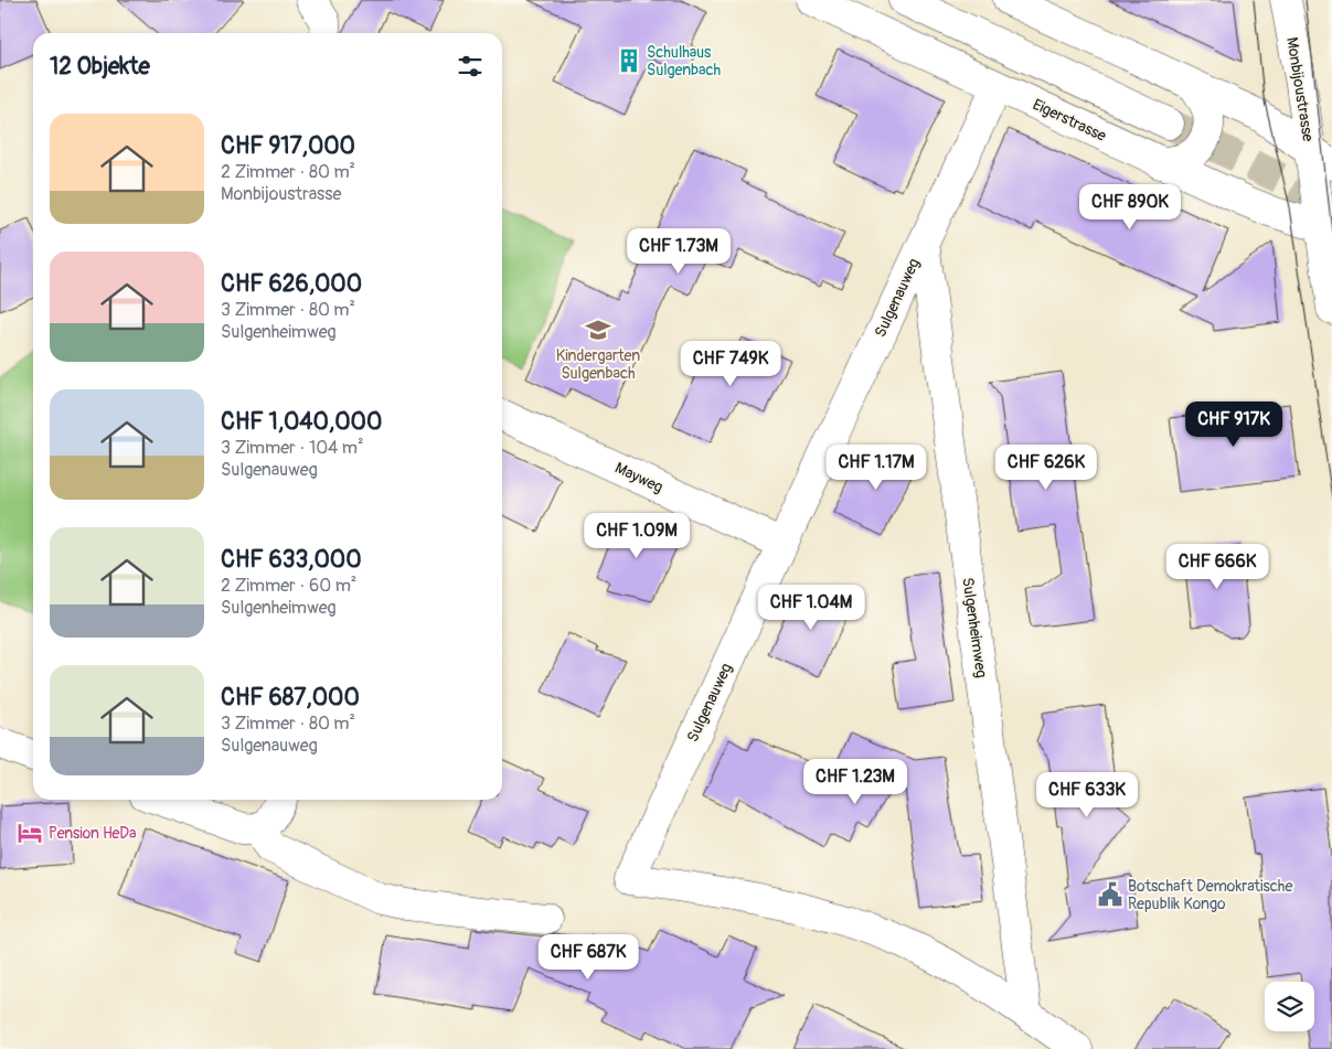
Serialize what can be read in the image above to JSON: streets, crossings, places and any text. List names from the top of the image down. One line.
{"streets":{"street":["Monbijoustrasse","Eigerstrasse","Sulgenauweg","Mayweg","Sulgenheimweg"]},"crossings":[["Monbijoustrasse","Eigerstrasse"],["Eigerstrasse","Sulgenauweg"],["Sulgenauweg","Mayweg"],["Sulgenauweg","Sulgenheimweg"]],"places":{"building":["Schulhaus Sulgenbach"],"school or university":["Kindergarten Sulgenbach"],"hotel":["Pension HeDa"],"public building":["Botschaft Demokratische Republik Kongo"]},"page":{"heading":"12 Objekte","list":[{"name":"CHF 917,000","note":"2 Zimmer · 80 m² · Monbijoustrasse"},{"name":"CHF 626,000","note":"3 Zimmer · 80 m² · Sulgenheimweg"},{"name":"CHF 1,040,000","note":"3 Zimmer · 104 m² · Sulgenauweg"},{"name":"CHF 633,000","note":"2 Zimmer · 60 m² · Sulgenheimweg"},{"name":"CHF 687,000","note":"3 Zimmer · 80 m² · Sulgenauweg"}],"price":["CHF 890K","CHF 1.73M","CHF 749K","CHF 917K","CHF 1.17M","CHF 626K","CHF 1.09M","CHF 666K","CHF 1.04M","CHF 1.23M","CHF 633K","CHF 687K"]}}
